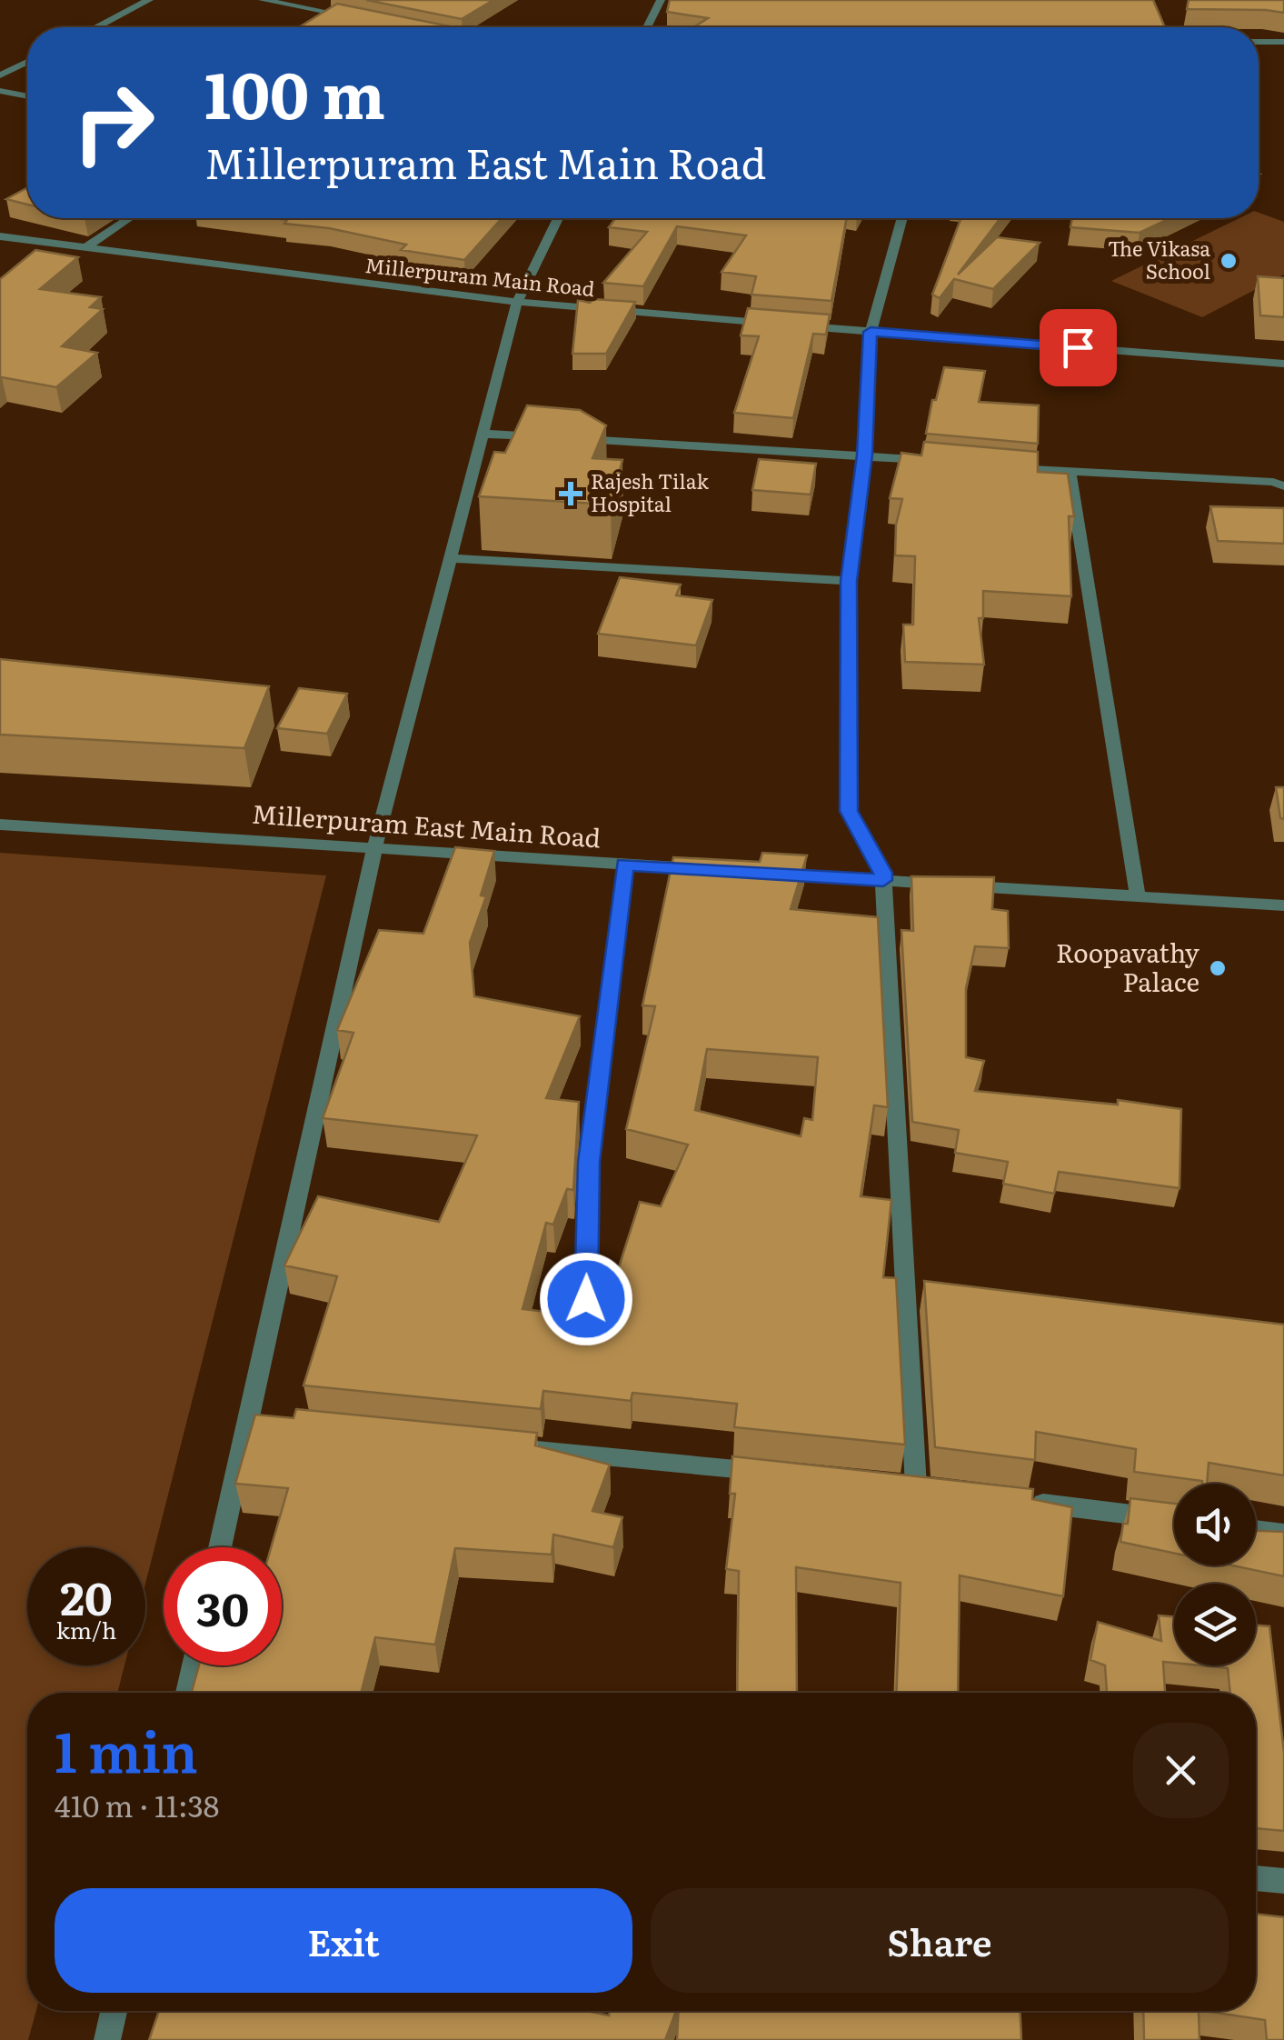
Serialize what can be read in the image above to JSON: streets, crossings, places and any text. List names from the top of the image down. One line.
{"streets":{"street":["Millerpuram Main Road","Millerpuram East Main Road"]},"places":{"other":["The Vikasa School","Roopavathy Palace"],"health":["Rajesh Tilak Hospital"]},"page":{"turn":["100 m","Millerpuram East Main Road"],"speed":"20 km/h","limit":"30","heading":["1 min","410 m · 11:38"],"buttons":["Exit","Share"]}}
